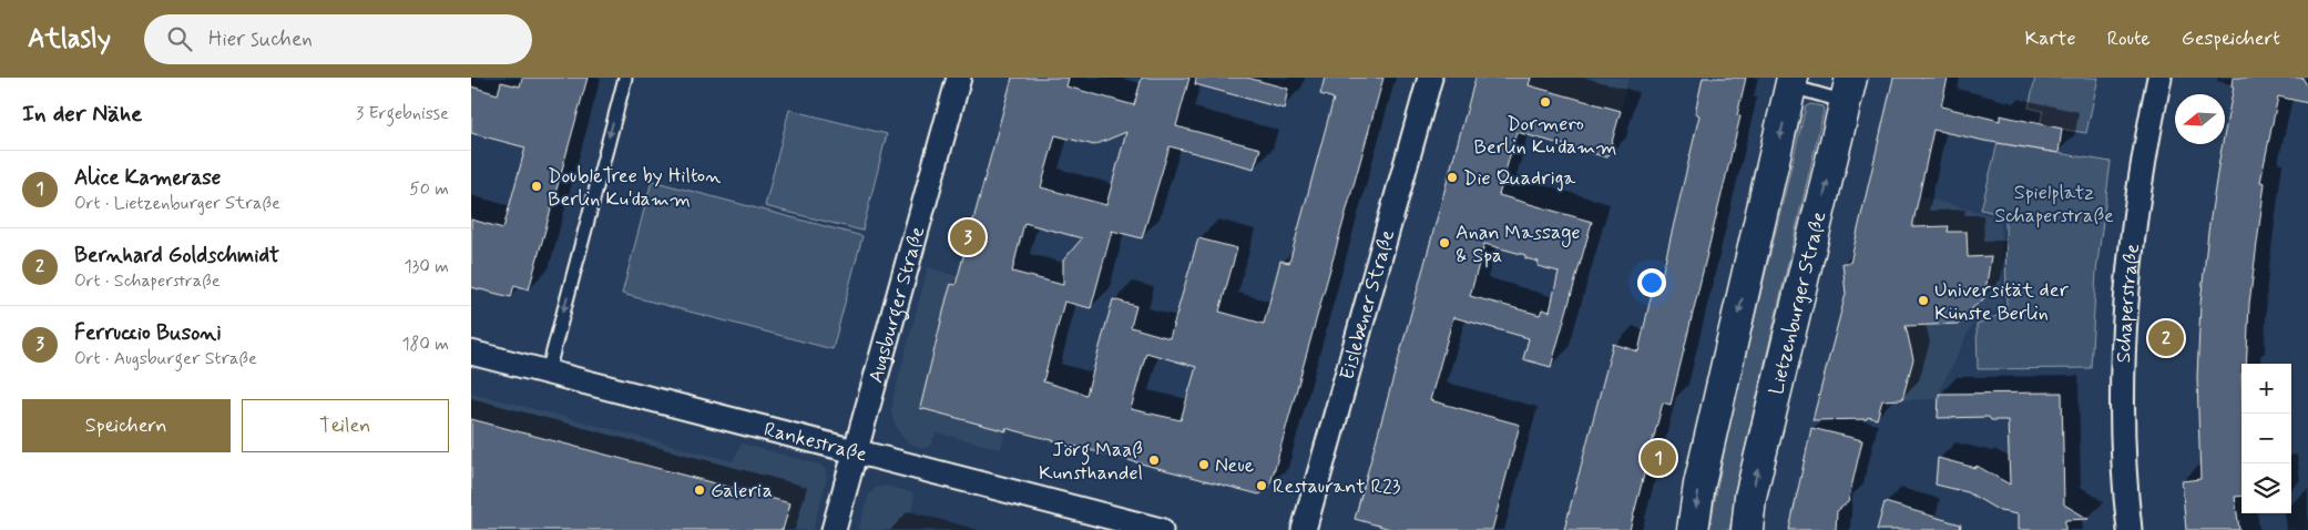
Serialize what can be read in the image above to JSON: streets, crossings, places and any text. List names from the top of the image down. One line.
{"streets":{"main road":["Lietzenburger Straße"],"street":["Schaperstraße","Augsburger Straße","Eislebener Straße","Rankestraße"]},"crossings":[["Augsburger Straße","Rankestraße"]],"parks":["Spielplatz Schaperstraße"],"places":["Dormero Berlin Ku'damm","Die Quadriga","DoubleTree by Hilton Berlin Ku'damm","Anan Massage & Spa","Universität der Künste Berlin","Jörg Maaß Kunsthandel","Neue","Restaurant R23","Galeria"],"north":"left","page":{"header":"Atlasly","search":"Hier suchen","nav":["Karte","Route","Gespeichert"],"heading":["In der Nähe","3 Ergebnisse"],"list":[{"mark":"1","name":"Alice Kamerase","note":"Ort · Lietzenburger Straße","value":"50 m"},{"mark":"2","name":"Bernhard Goldschmidt","note":"Ort · Schaperstraße","value":"130 m"},{"mark":"3","name":"Ferruccio Busoni","note":"Ort · Augsburger Straße","value":"180 m"}],"pins":["3","2","1"],"map_buttons":["+","−"],"buttons":["Speichern","Teilen"]}}
